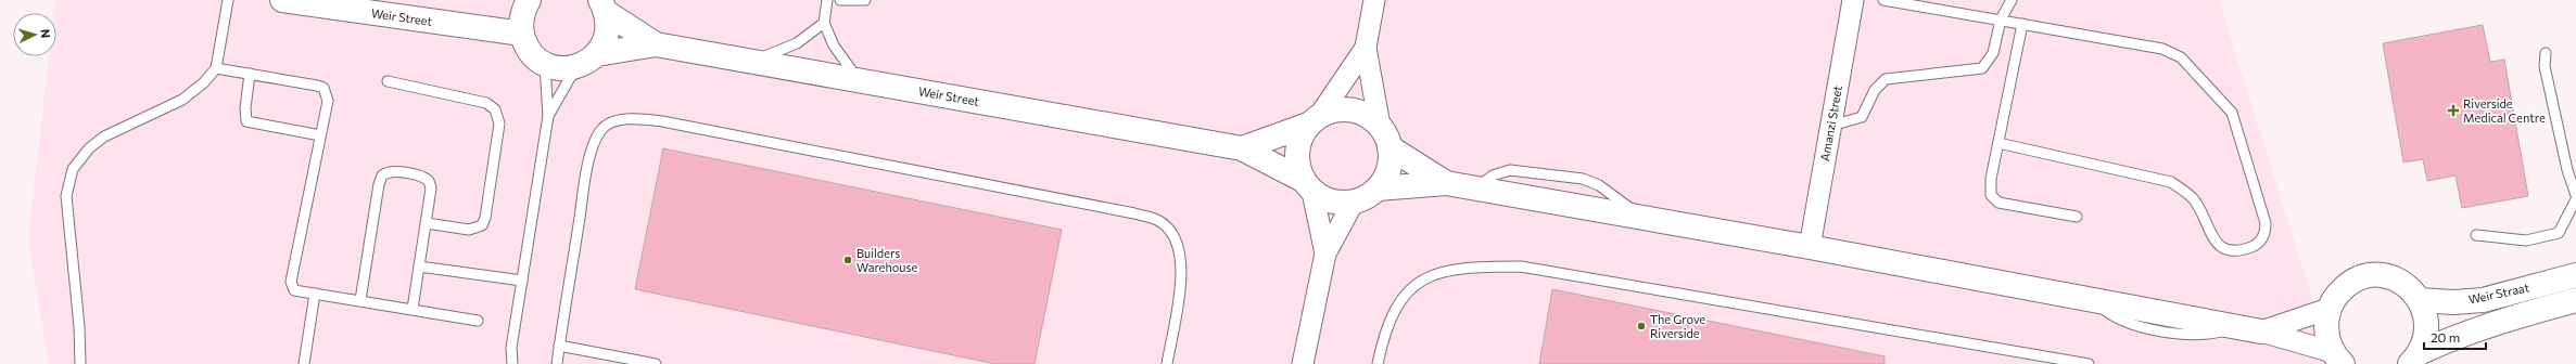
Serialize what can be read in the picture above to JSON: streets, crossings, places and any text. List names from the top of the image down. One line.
{"streets":{"street":["Weir Street","Amanzi Street","Weir Straat"]},"places":{"health":["Riverside Medical Centre"],"other":["Builders Warehouse","The Grove Riverside"]},"scale_bar":"20 m","north":"right"}
